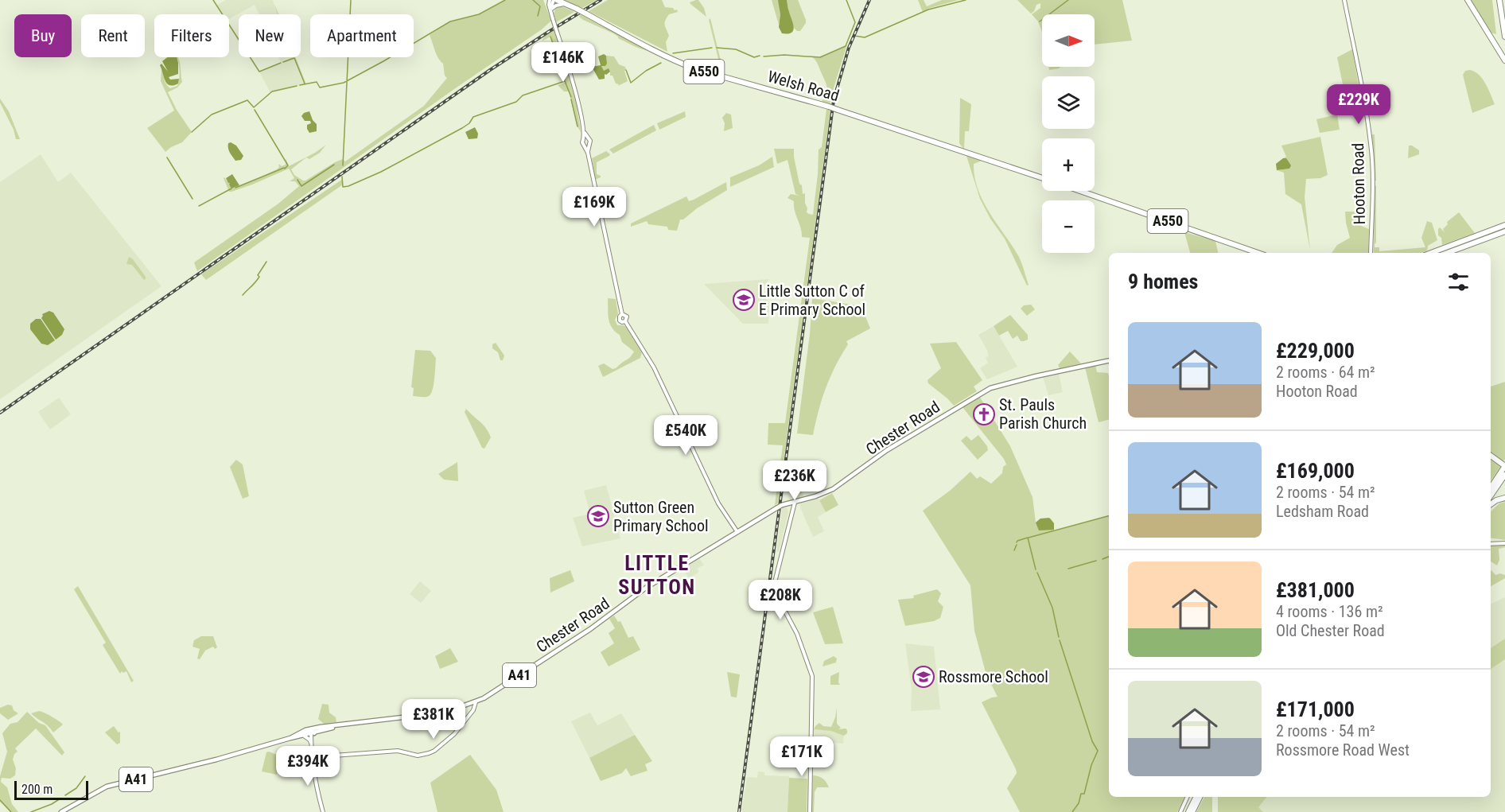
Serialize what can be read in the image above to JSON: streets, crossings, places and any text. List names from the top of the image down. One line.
{"streets":{"highway":["A550","Welsh Road"],"main road":["Hooton Road","Chester Road","A41"]},"districts":["LITTLE SUTTON"],"places":{"school or university":["Little Sutton C of E Primary School","Sutton Green Primary School","Rossmore School"],"church":["St. Pauls Parish Church"]},"scale_bar":"200 m","north":"right","page":{"map_buttons":["+","−"],"chip":["Buy","Rent","Filters","New","Apartment"],"price":["£146K","£229K","£169K","£540K","£236K","£208K","£381K","£171K","£394K"],"heading":"9 homes","list":[{"name":"£229,000","note":"2 rooms · 64 m² · Hooton Road"},{"name":"£169,000","note":"2 rooms · 54 m² · Ledsham Road"},{"name":"£381,000","note":"4 rooms · 136 m² · Old Chester Road"},{"name":"£171,000","note":"2 rooms · 54 m² · Rossmore Road West"}],"scale":"200 m"}}
